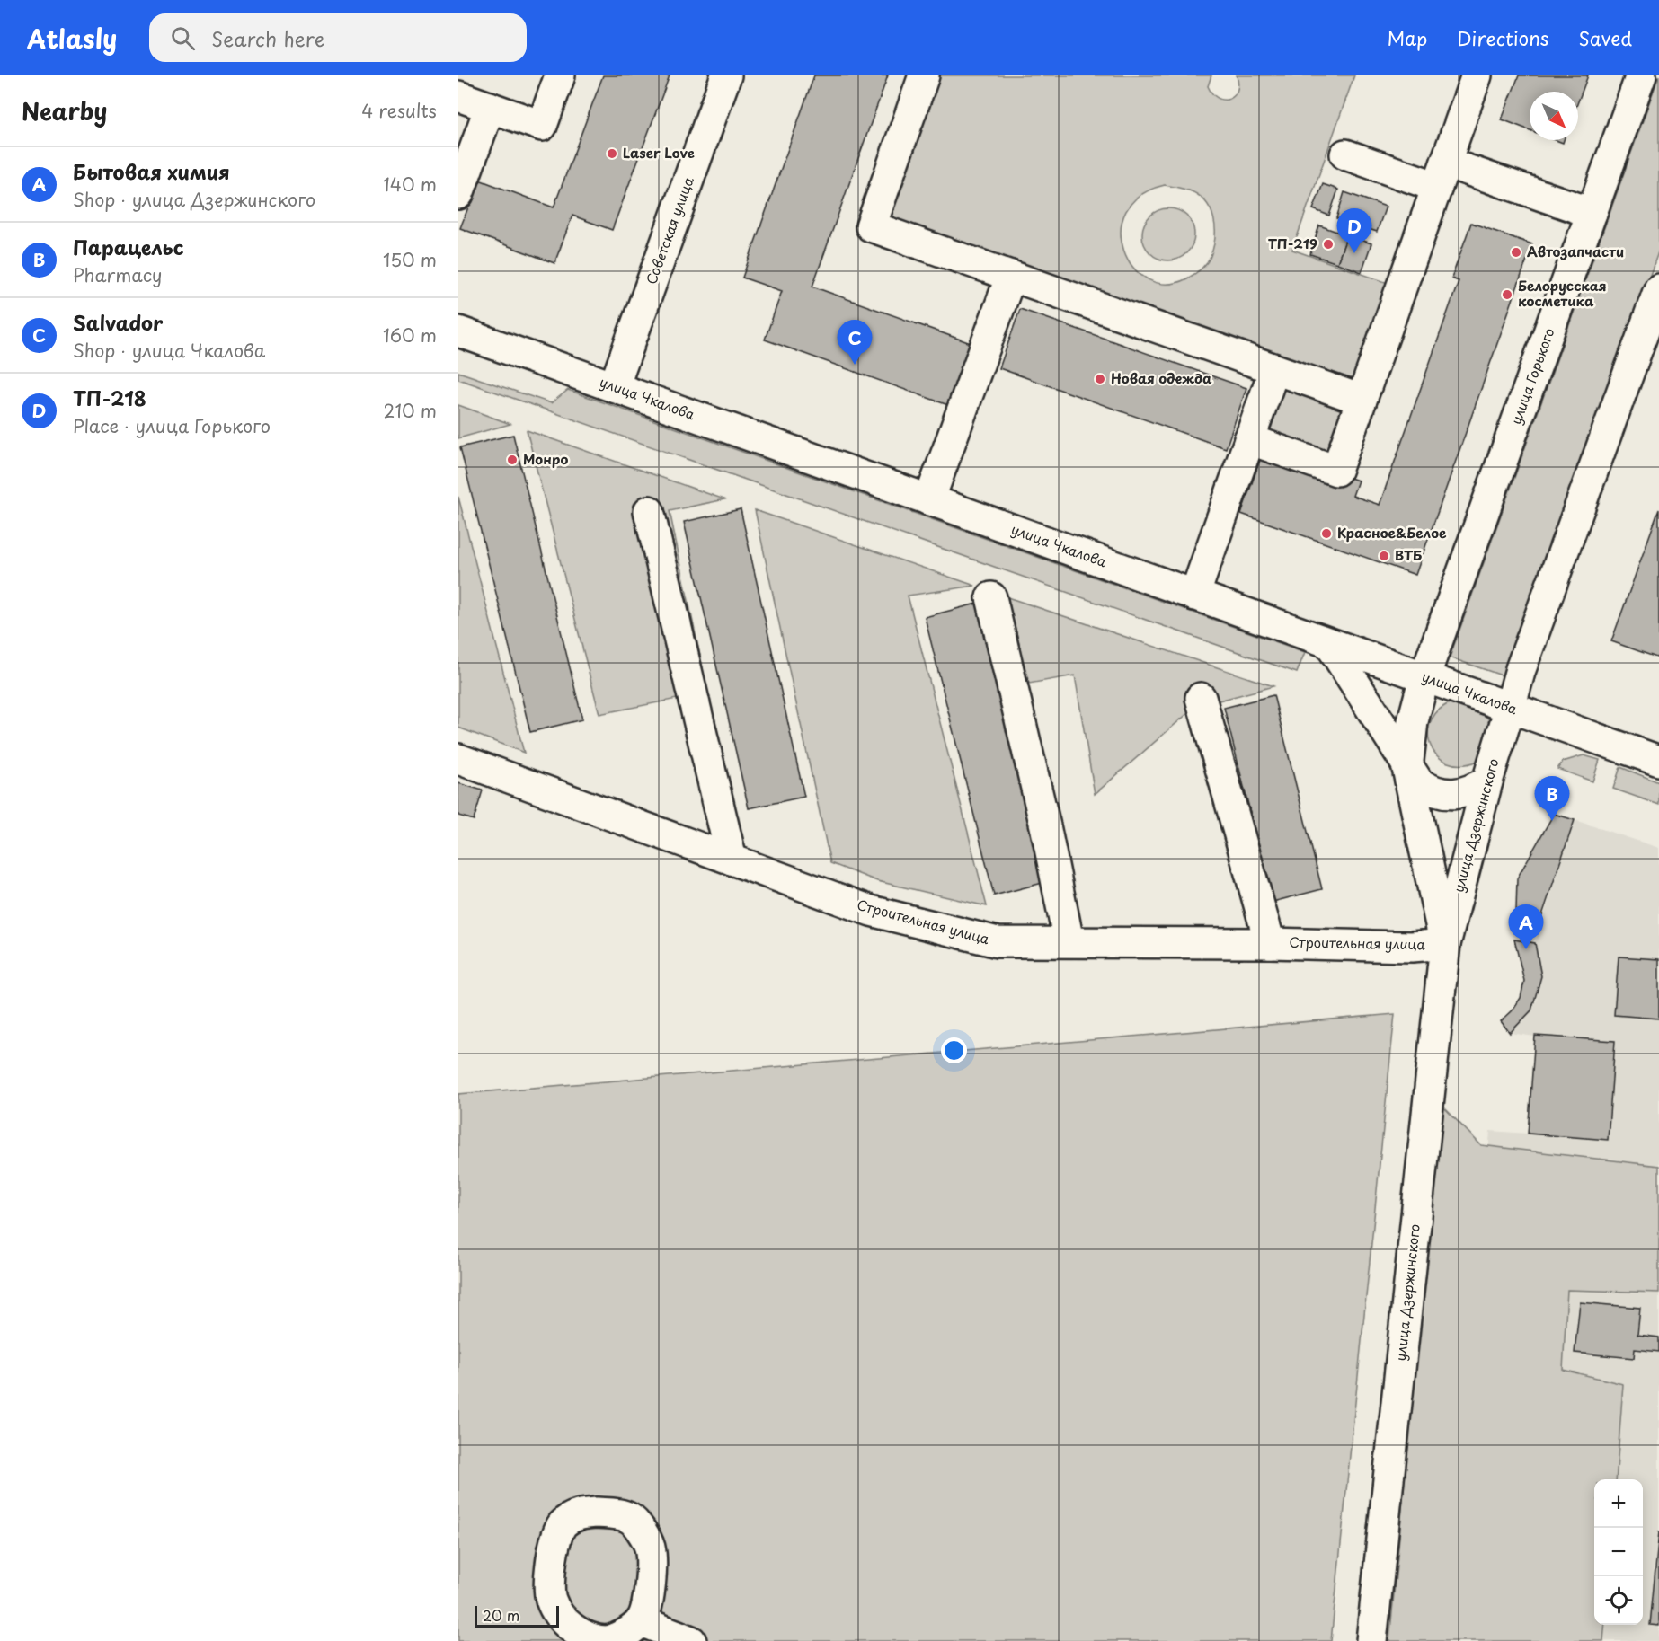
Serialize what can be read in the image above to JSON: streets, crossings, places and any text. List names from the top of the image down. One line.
{"streets":{"main road":["Советская улица","улица Горького","улица Чкалова","улица Дзержинского","Строительная улица"]},"crossings":[["Советская улица","улица Чкалова"],["улица Горького","улица Чкалова"],["улица Горького","улица Дзержинского"],["улица Чкалова","улица Дзержинского"],["улица Дзержинского","Строительная улица"]],"places":["Laser Love","ТП-219","Автозапчасти","Белорусская косметика","Новая одежда","Монро","Красное&Белое","ВТБ"],"scale_bar":"20 m","north":"bottom right","page":{"header":"Atlasly","search":"Search here","nav":["Map","Directions","Saved"],"heading":["Nearby","4 results"],"list":[{"mark":"A","name":"Бытовая химия","note":"Shop · улица Дзержинского","value":"140 m"},{"mark":"B","name":"Парацельс","note":"Pharmacy","value":"150 m"},{"mark":"C","name":"Salvador","note":"Shop · улица Чкалова","value":"160 m"},{"mark":"D","name":"ТП-218","note":"Place · улица Горького","value":"210 m"}],"pins":["D","C","B","A"],"map_buttons":["+","−"],"scale":"20 m"}}
